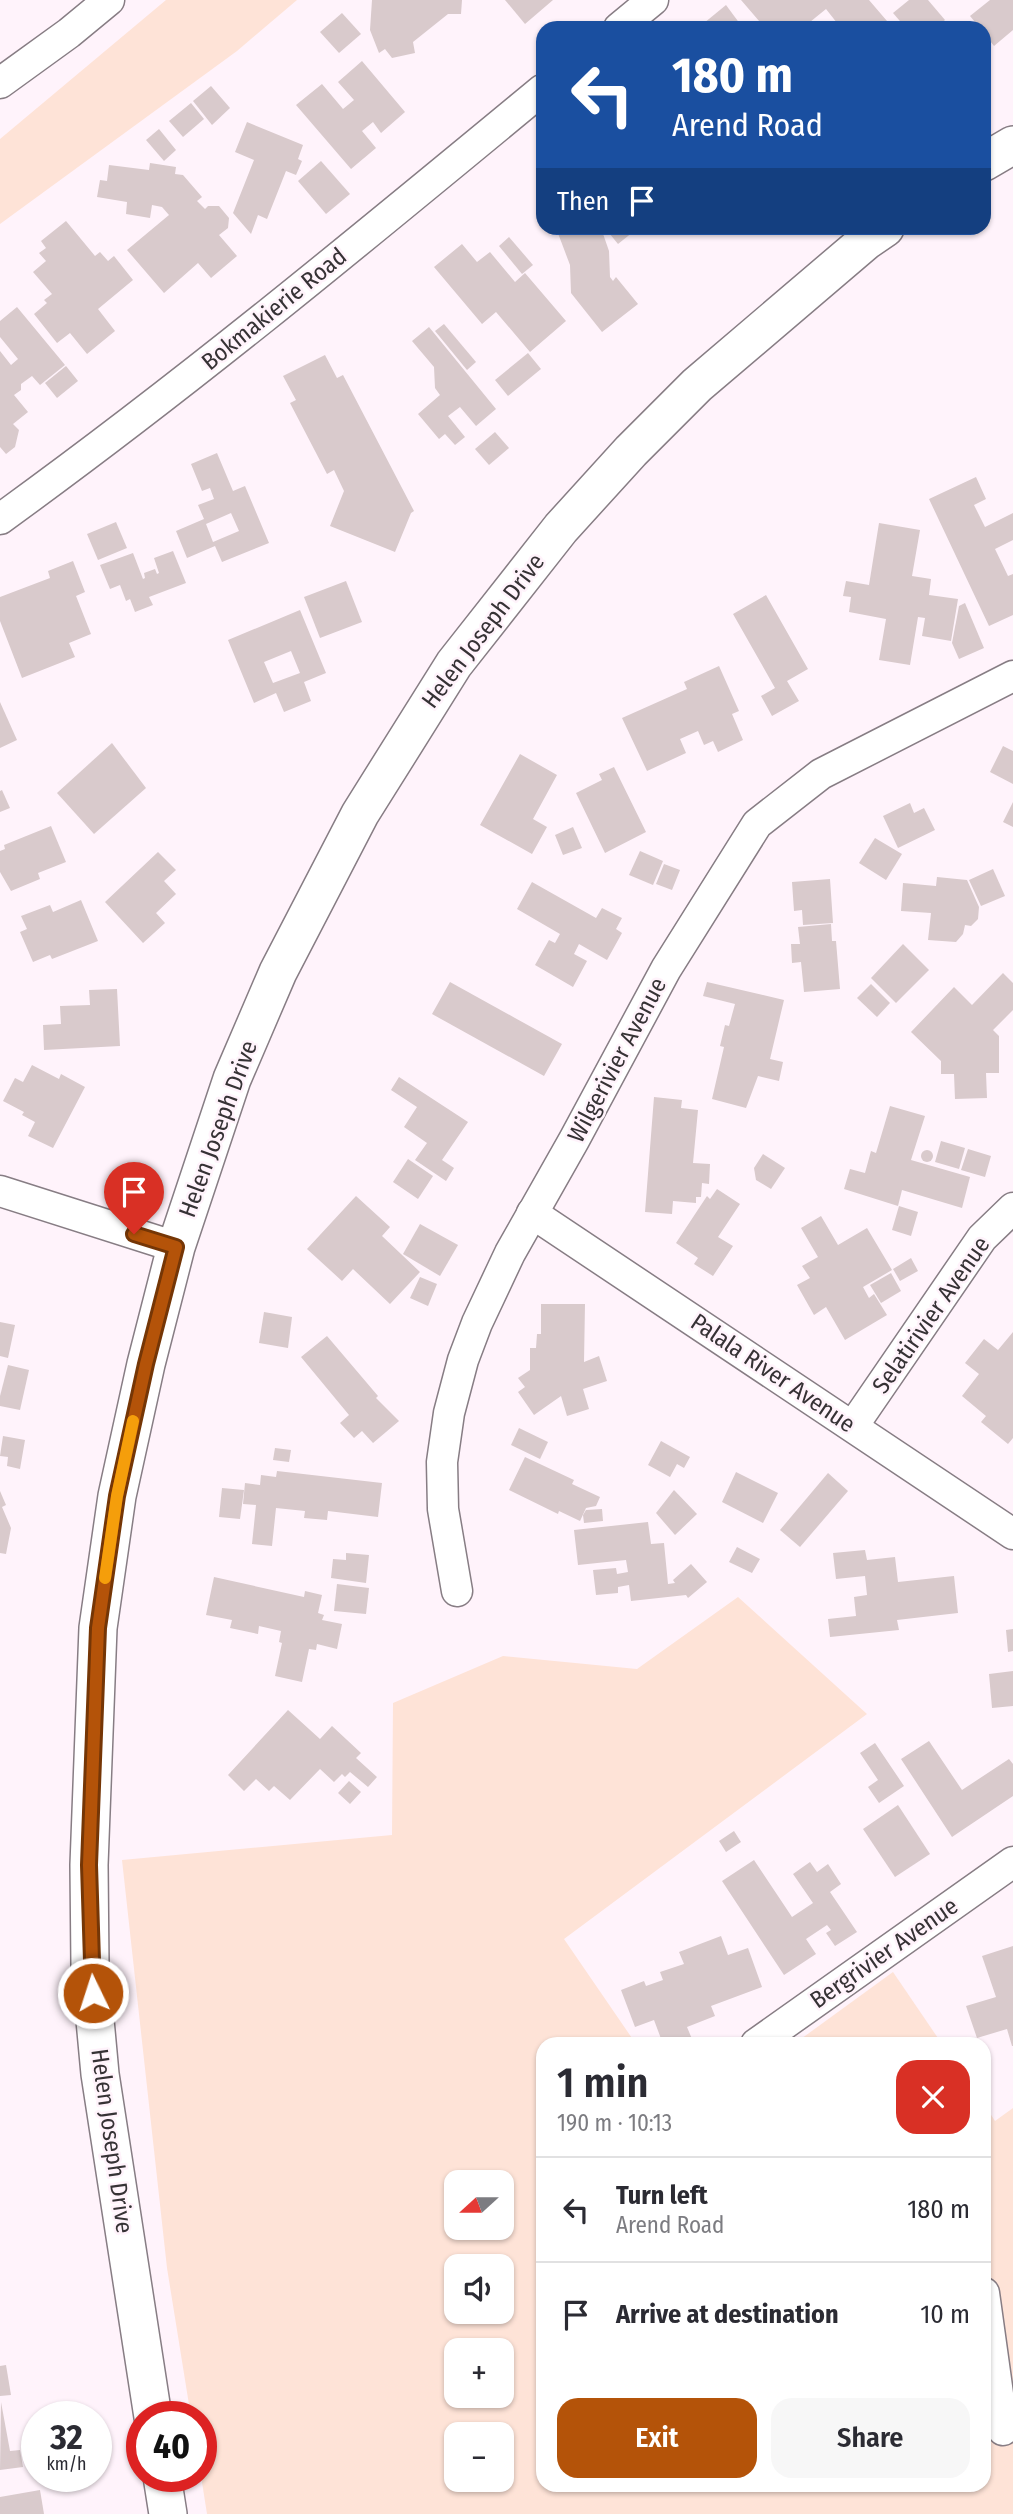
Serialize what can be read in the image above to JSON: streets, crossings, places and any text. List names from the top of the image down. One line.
{"streets":{"street":["Bokmakierie Road","Helen Joseph Drive","Wilgerivier Avenue","Selatirivier Avenue","Palala River Avenue","Bergrivier Avenue"]},"crossings":[["Wilgerivier Avenue","Palala River Avenue"],["Selatirivier Avenue","Palala River Avenue"]],"north":"left","page":{"turn":["180 m","Arend Road"],"then":"Then","heading":["1 min","190 m · 10:13"],"list":[{"name":"Turn left","note":"Arend Road","value":"180 m"},{"name":"Arrive at destination","value":"10 m"}],"map_buttons":["+","−"],"buttons":["Exit","Share"],"speed":"32 km/h","limit":"40"}}
